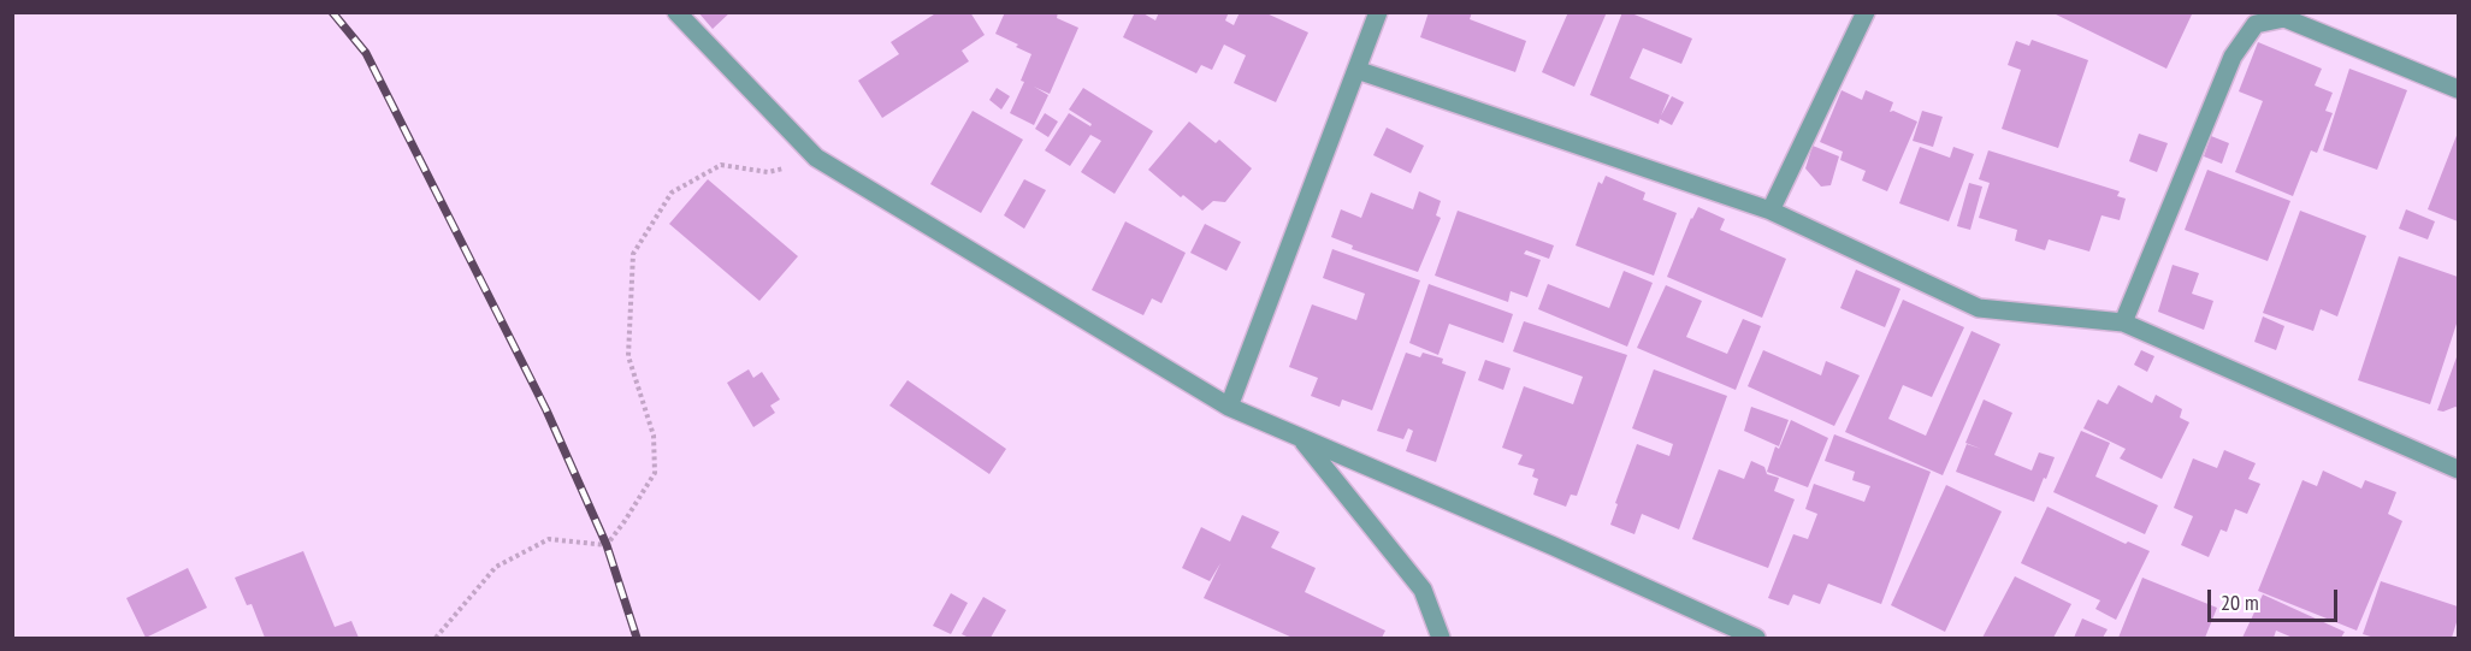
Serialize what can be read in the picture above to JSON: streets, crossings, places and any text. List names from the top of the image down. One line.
{"scale_bar":"20 m"}
